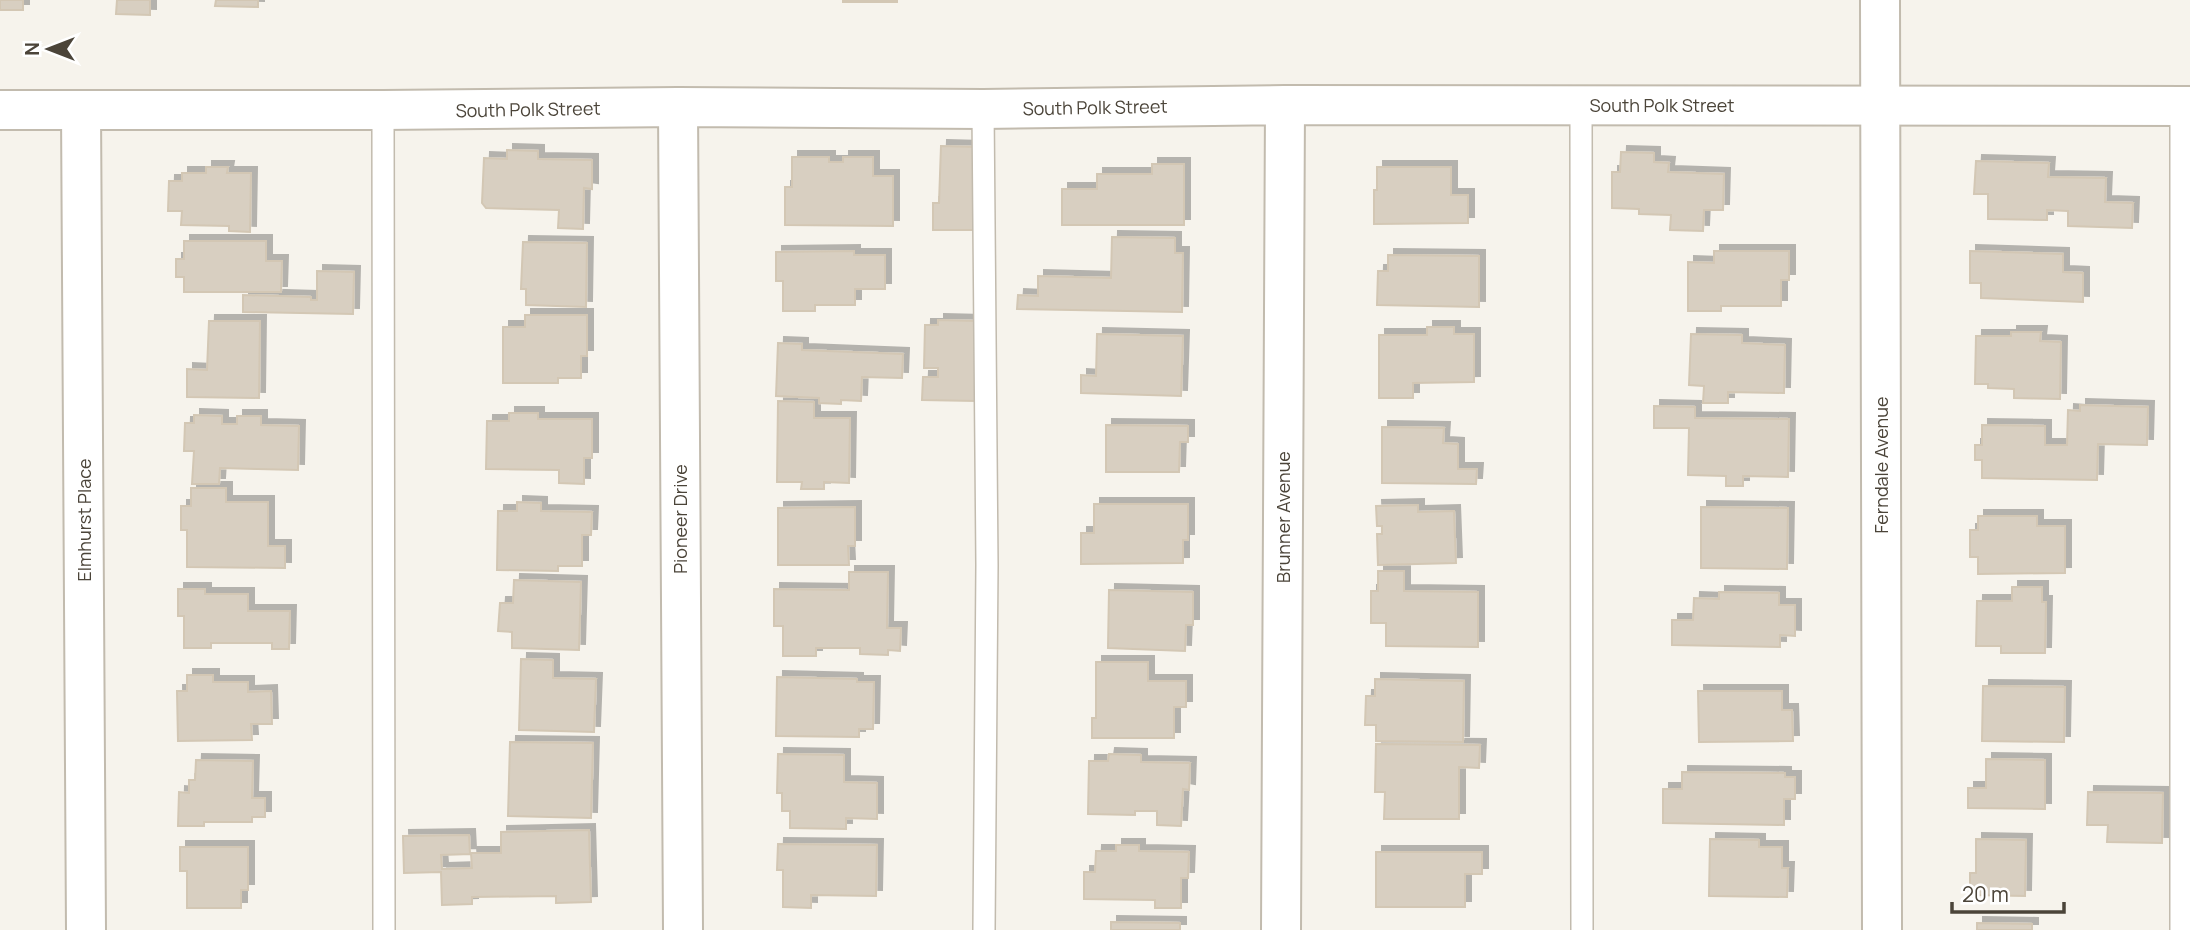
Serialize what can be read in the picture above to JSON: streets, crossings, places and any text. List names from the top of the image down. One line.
{"streets":{"street":["South Polk Street","Ferndale Avenue","Brunner Avenue","Pioneer Drive","Elmhurst Place"]},"crossings":[["South Polk Street","Ferndale Avenue"],["South Polk Street","Brunner Avenue"],["South Polk Street","Pioneer Drive"],["South Polk Street","Elmhurst Place"]],"scale_bar":"20 m","north":"left"}
